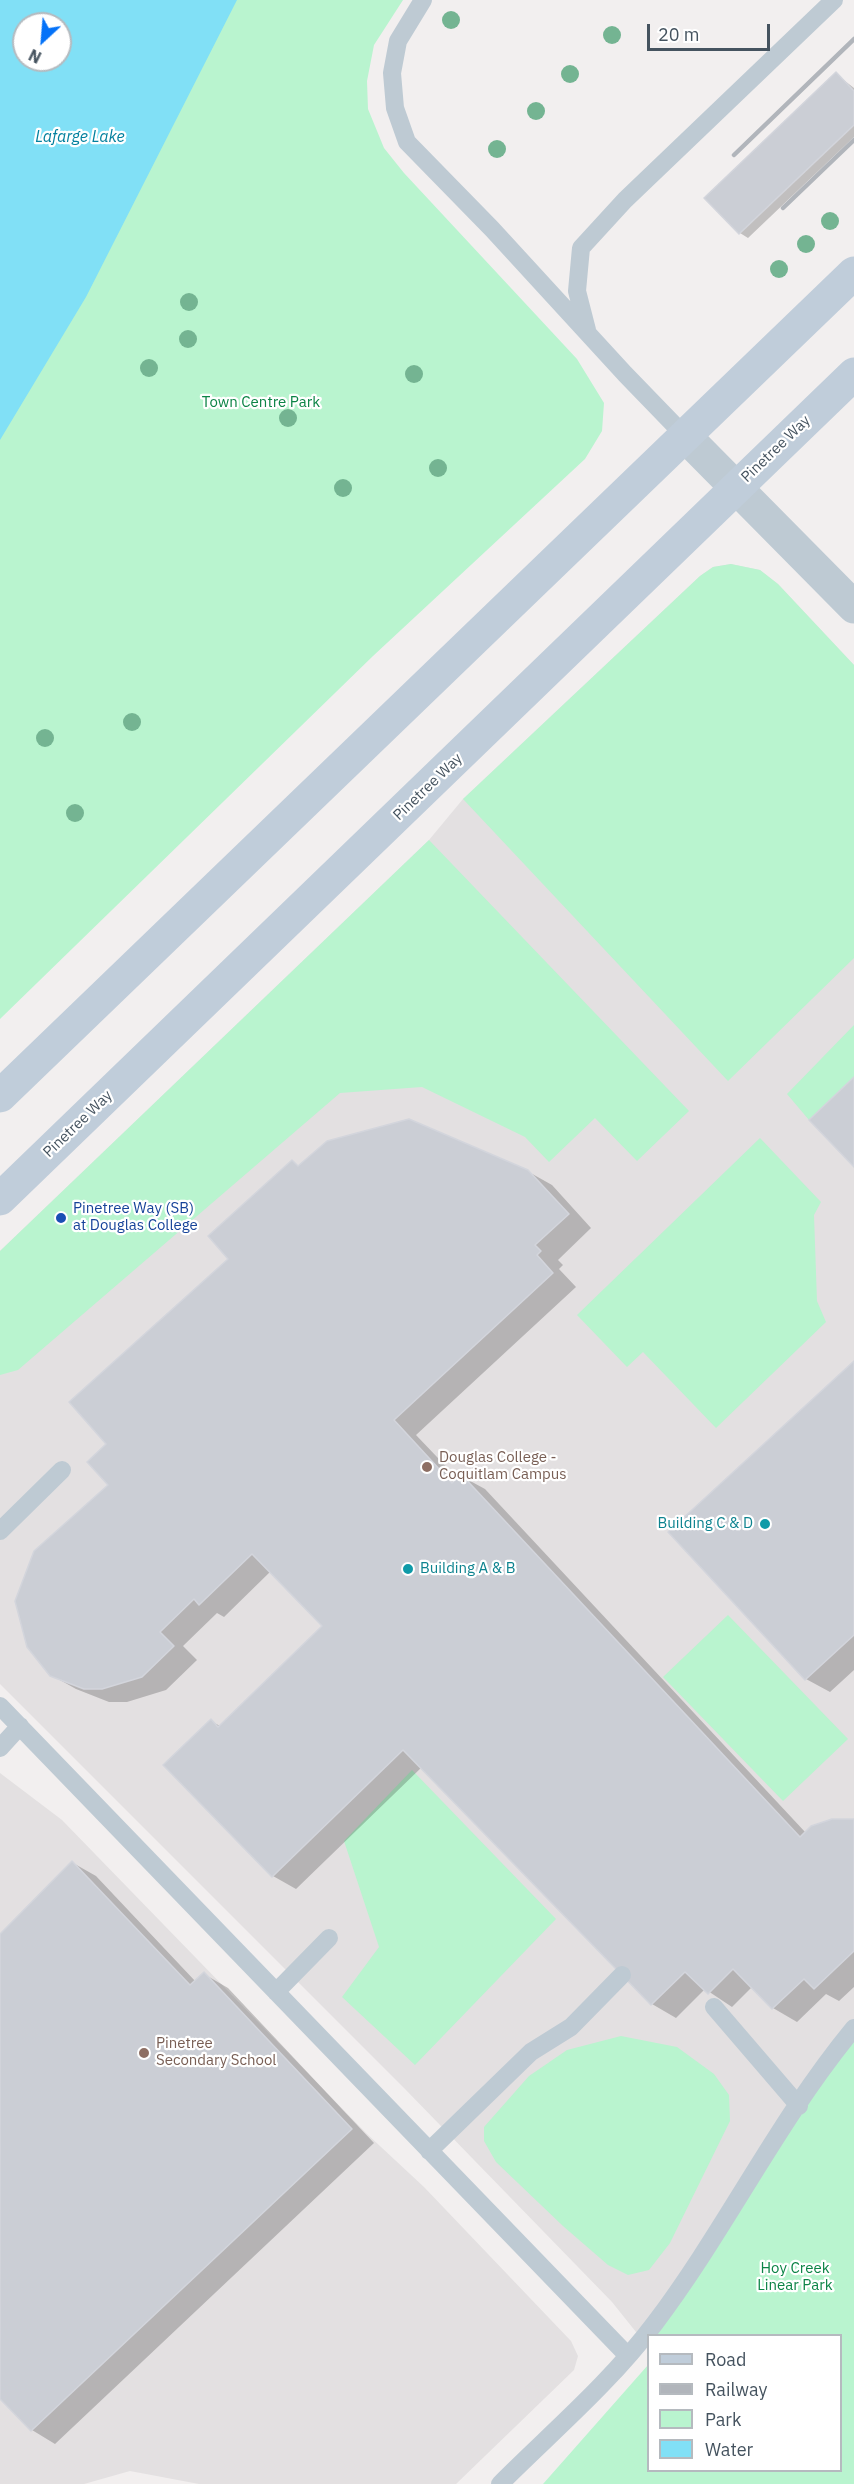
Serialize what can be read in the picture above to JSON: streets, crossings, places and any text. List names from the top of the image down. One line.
{"streets":{"main road":["Pinetree Way"]},"water":["Lafarge Lake"],"parks":["Town Centre Park","Hoy Creek Linear Park"],"places":["Pinetree Way (SB) at Douglas College","Douglas College - Coquitlam Campus","Building C & D","Building A & B","Pinetree Secondary School"],"legend":["Road","Railway","Park","Water"],"scale_bar":"20 m","north":"bottom left"}
